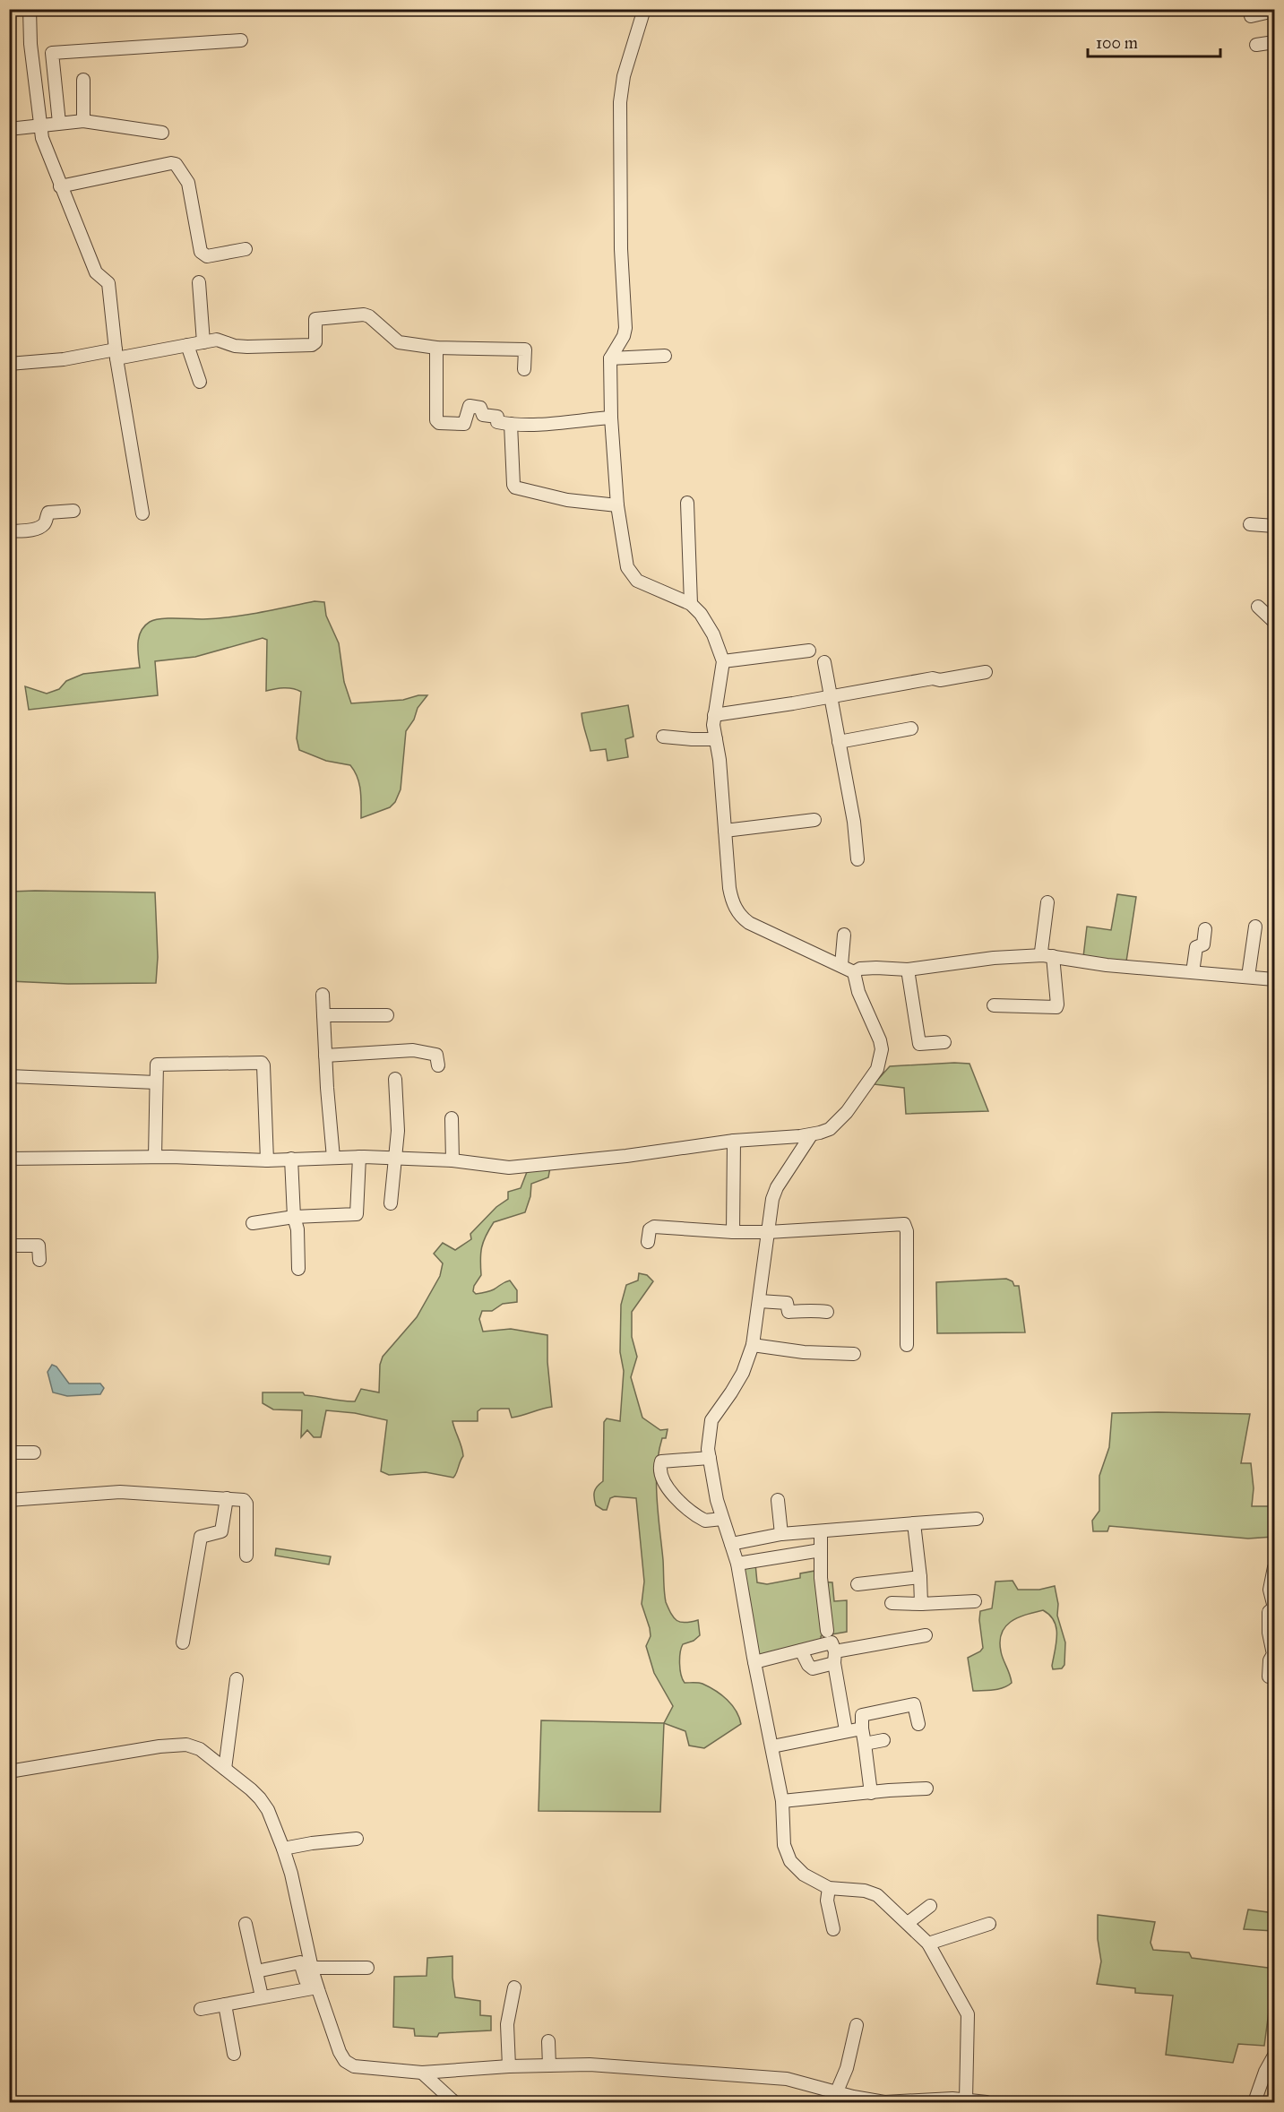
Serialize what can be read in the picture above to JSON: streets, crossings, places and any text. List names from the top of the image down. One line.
{"scale_bar":"100 m"}
